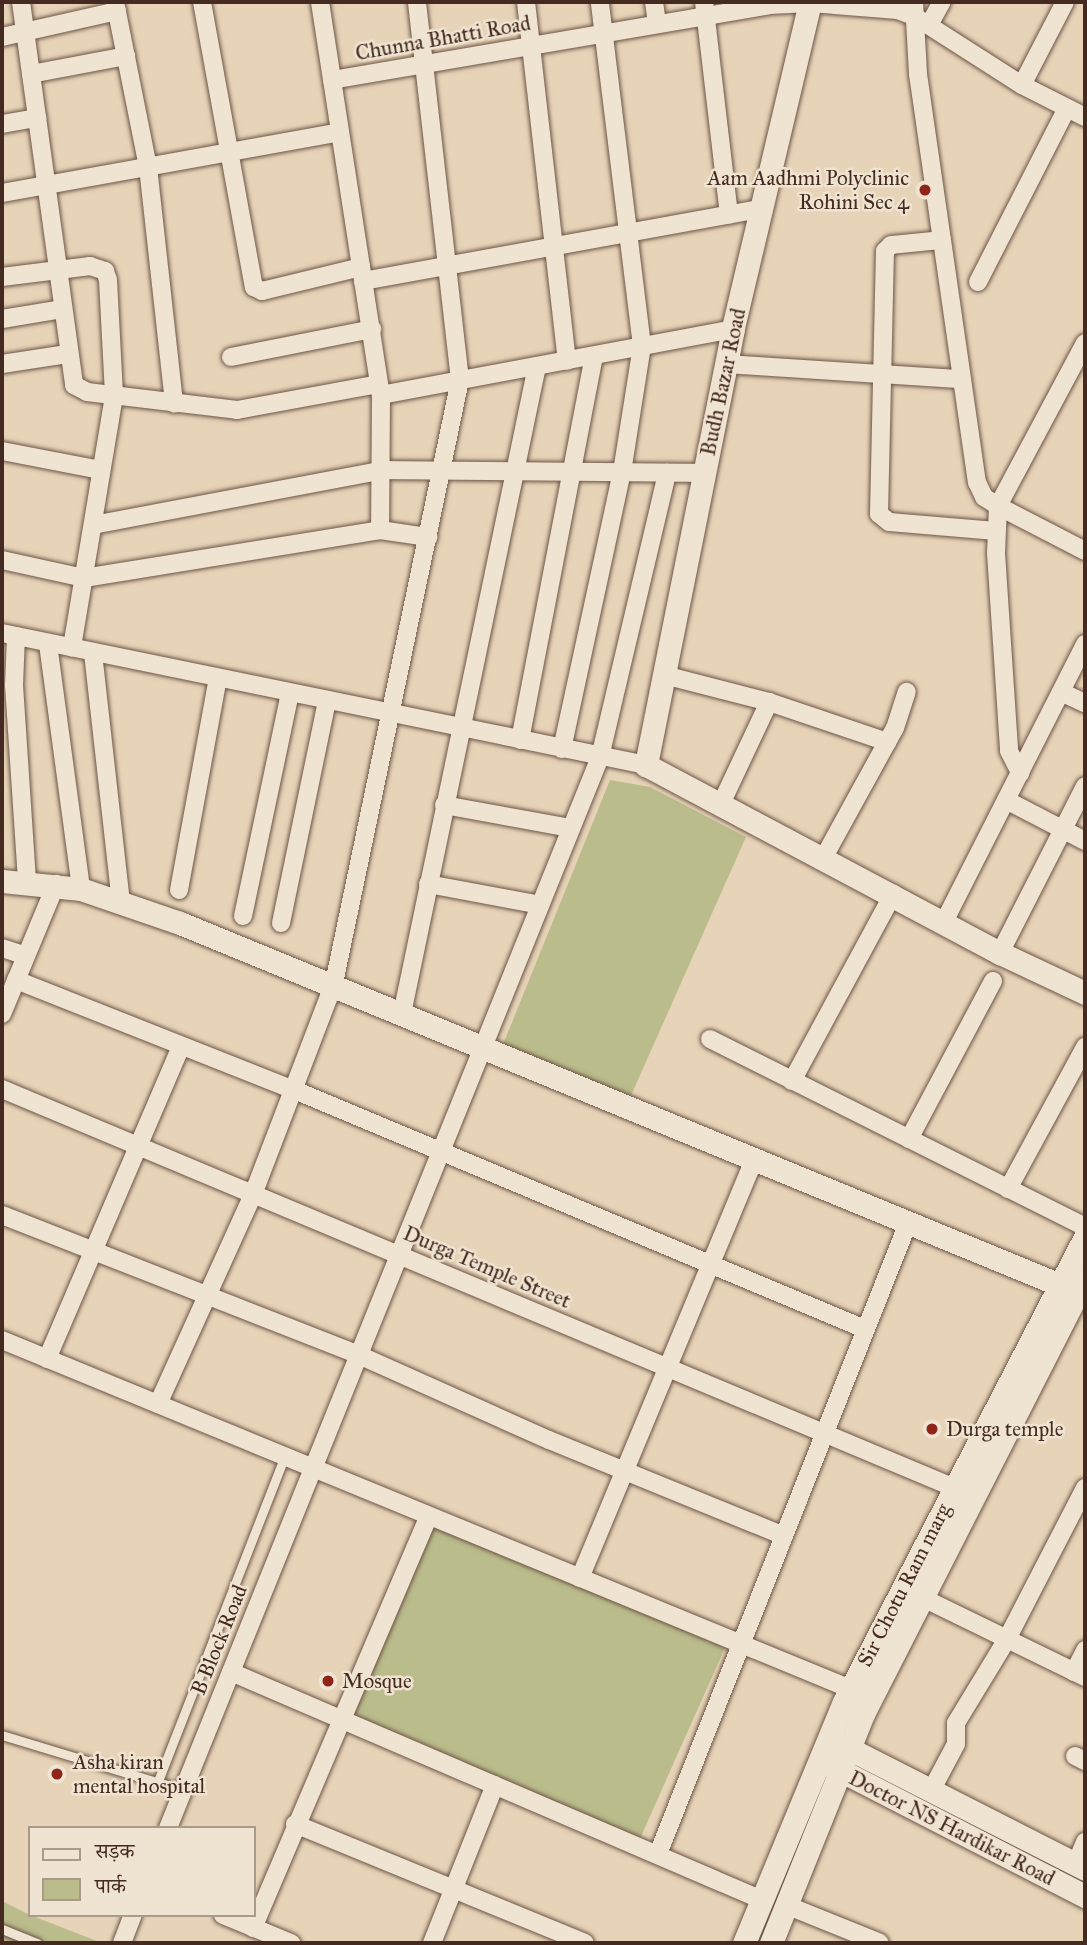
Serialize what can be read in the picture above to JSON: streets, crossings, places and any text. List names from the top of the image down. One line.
{"streets":{"street":["Chunna Bhatti Road","Budh Bazar Road","Durga Temple Street","Sir Chotu Ram marg","B Block Road","Doctor NS Hardikar Road"]},"crossings":[["Chunna Bhatti Road","Budh Bazar Road"],["Durga Temple Street","Sir Chotu Ram marg"],["Durga Temple Street","B Block Road"],["Sir Chotu Ram marg","Doctor NS Hardikar Road"]],"places":["Aam Aadhmi Polyclinic Rohini Sec 4","Durga temple","Mosque","Asha kiran mental hospital"],"legend":["सड़क","पार्क"]}
